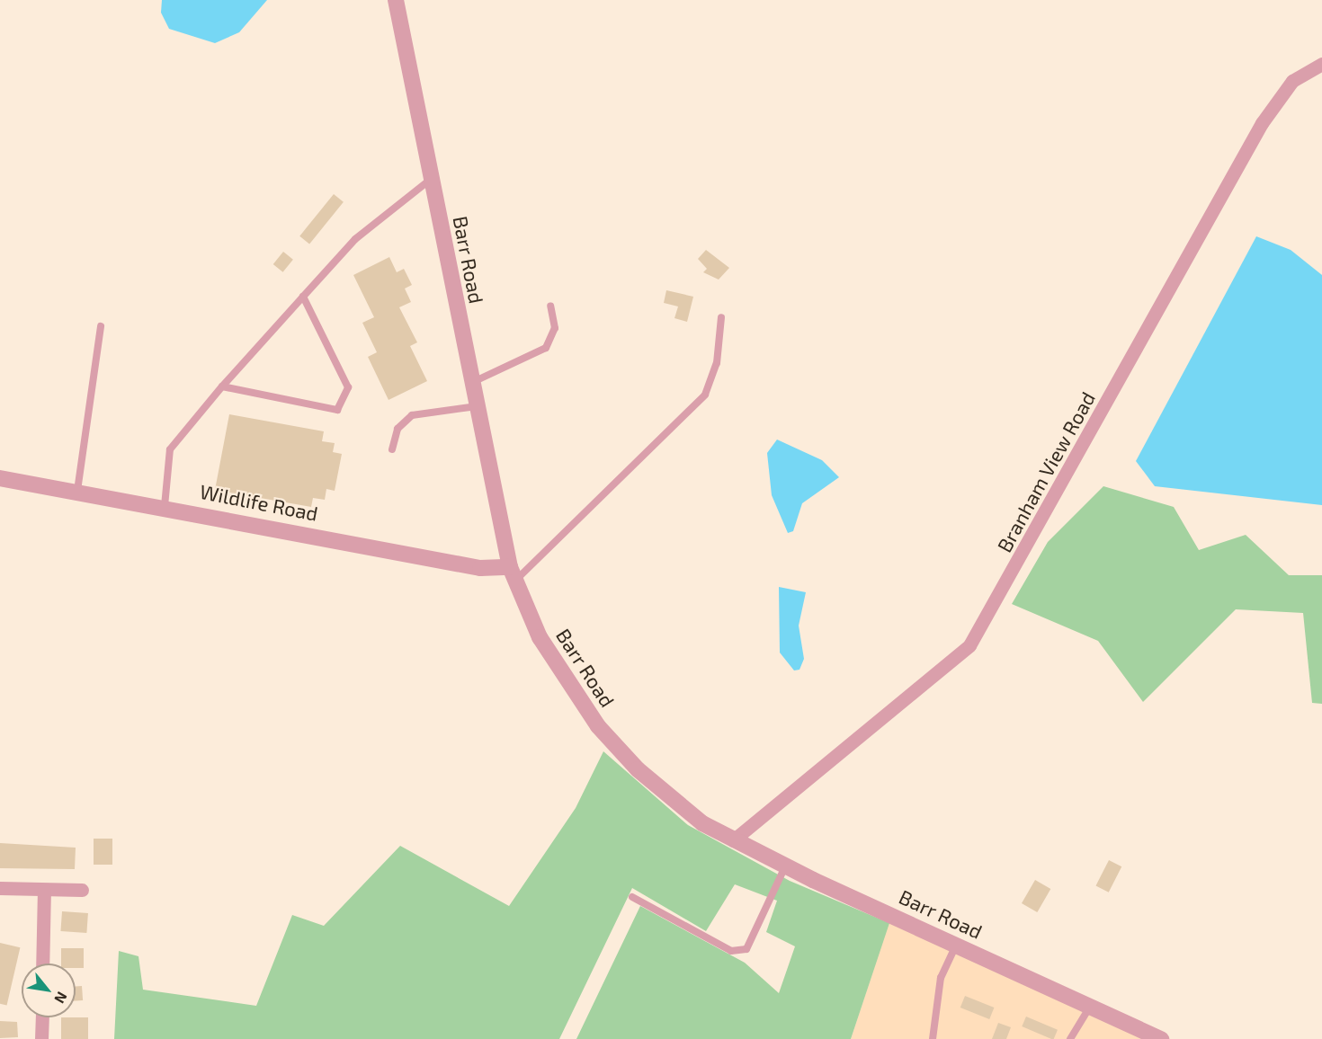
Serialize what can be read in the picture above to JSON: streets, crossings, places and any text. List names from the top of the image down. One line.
{"streets":{"street":["Barr Road","Branham View Road","Wildlife Road"]},"crossings":[["Barr Road","Branham View Road"],["Barr Road","Wildlife Road"]],"north":"bottom right"}
